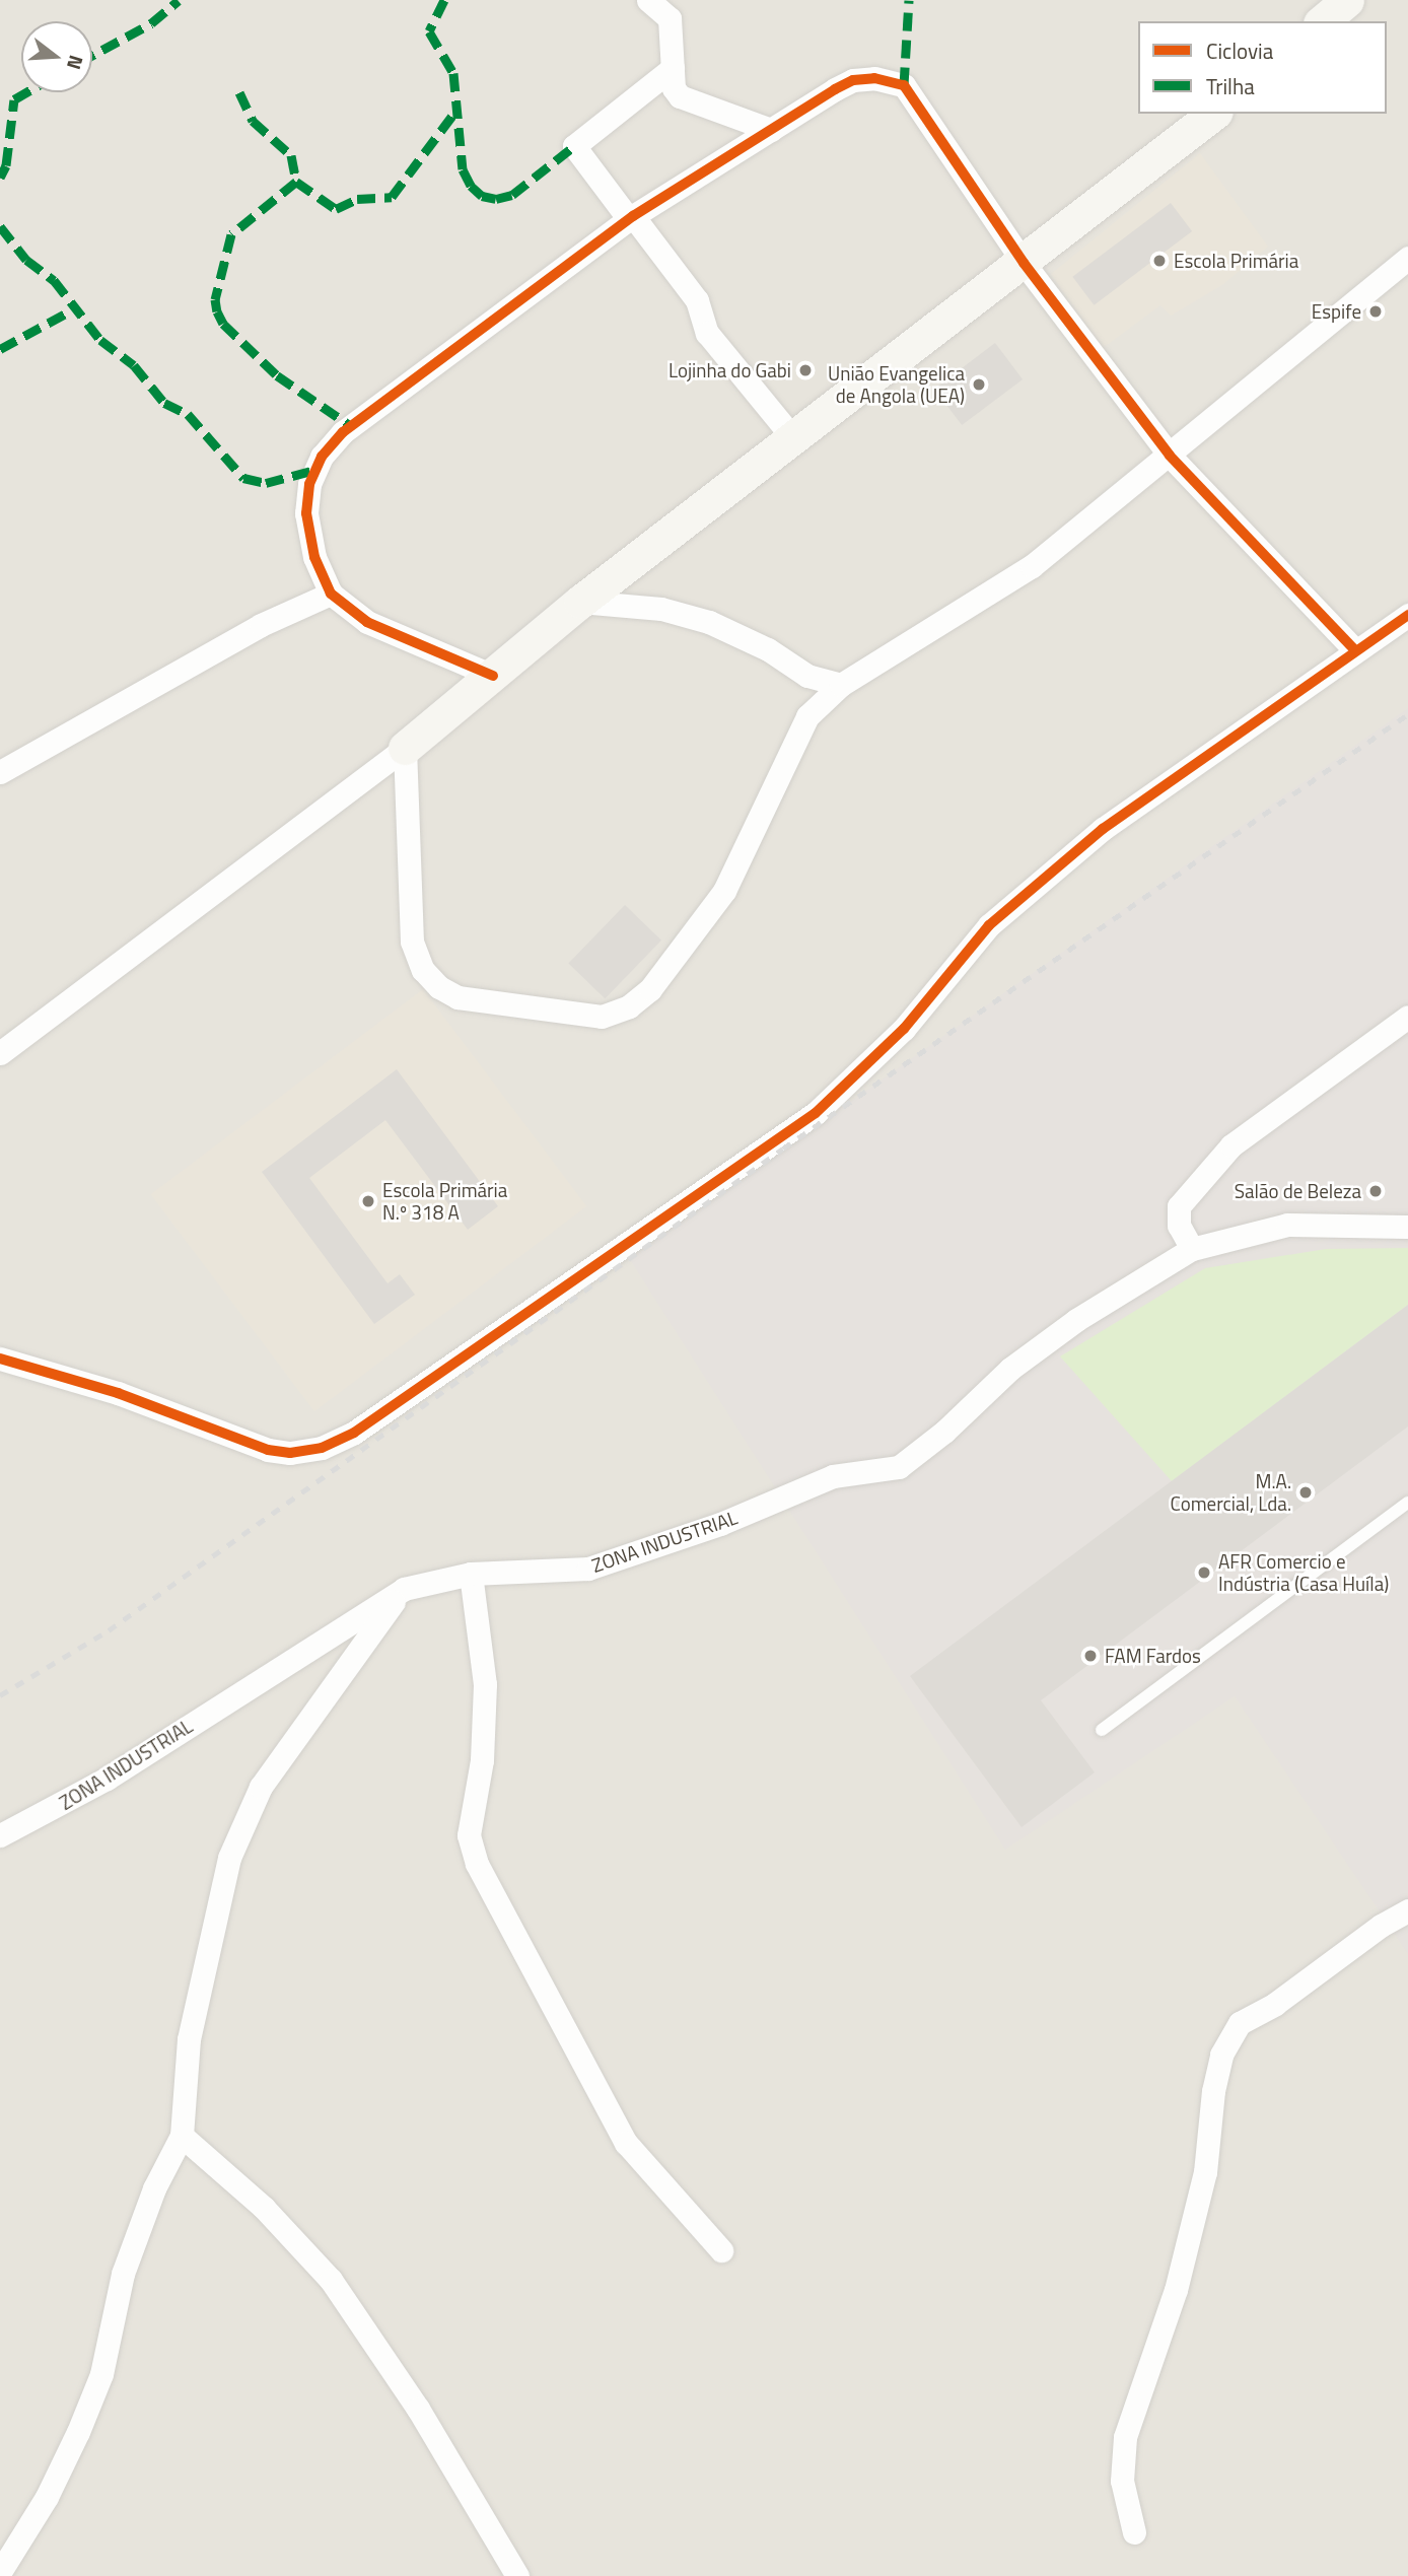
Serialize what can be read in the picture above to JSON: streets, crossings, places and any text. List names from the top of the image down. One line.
{"streets":{"street":["ZONA INDUSTRIAL"]},"places":["Escola Primária","Espife","Lojinha do Gabi","União Evangelica de Angola (UEA)","Salão de Beleza","Escola Primária N.º 318 A","M.A. Comercial, Lda.","AFR Comercio e Indústria (Casa Huíla)","FAM Fardos"],"legend":["Ciclovia","Trilha"],"north":"right"}
